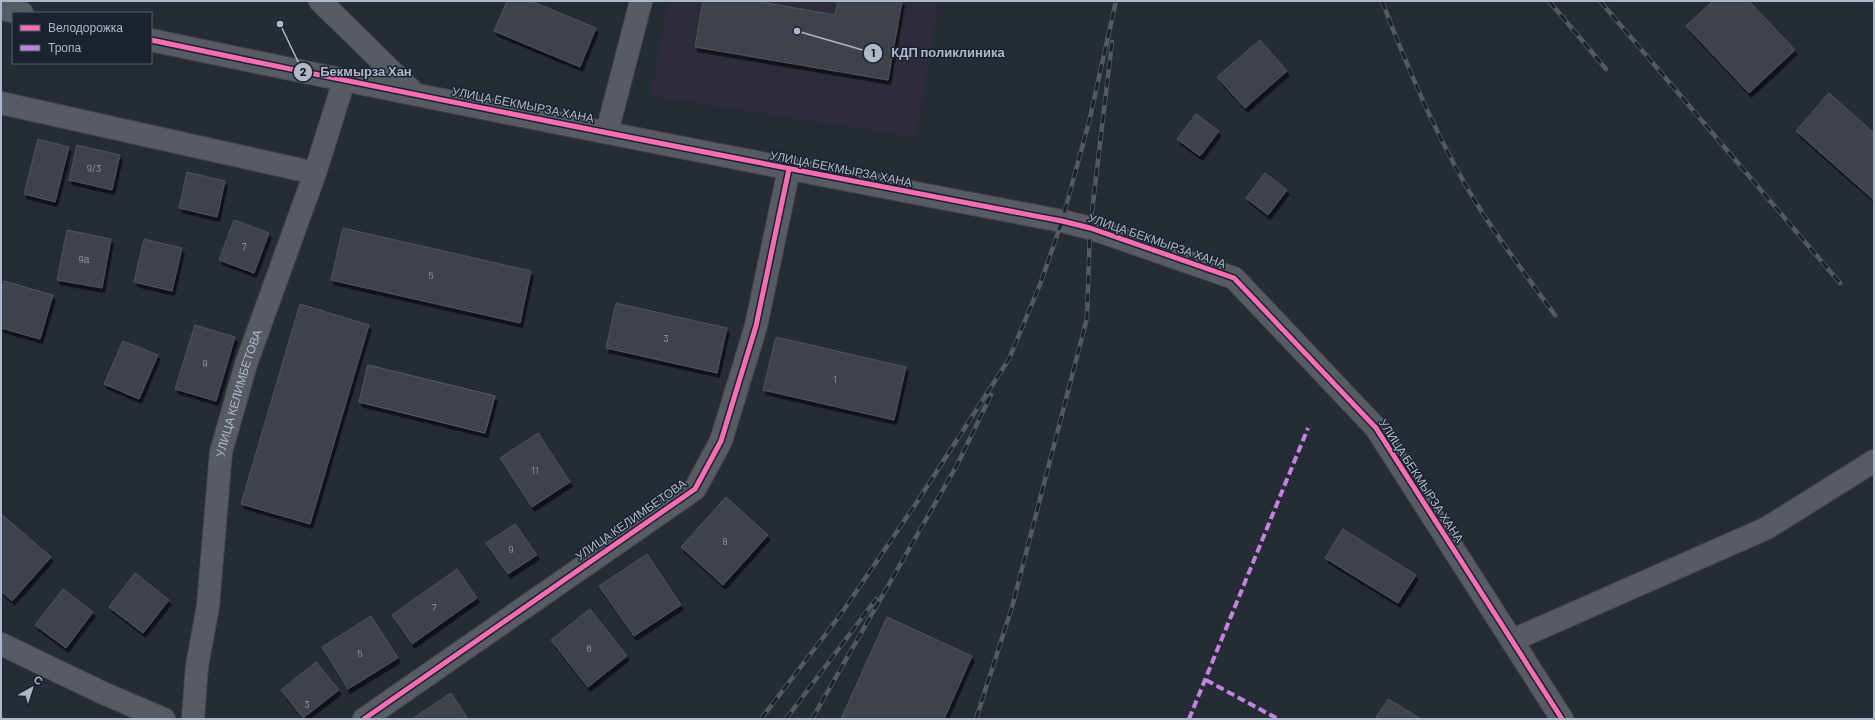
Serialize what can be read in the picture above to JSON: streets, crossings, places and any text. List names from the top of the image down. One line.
{"streets":{"street":["УЛИЦА БЕКМЫРЗА ХАНА","УЛИЦА КЕЛИМБЕТОВА"]},"crossings":[["УЛИЦА БЕКМЫРЗА ХАНА","УЛИЦА КЕЛИМБЕТОВА"]],"places":["Бекмырза Хан","КДП поликлиника"],"house_numbers":["9/3","7","9а","5","3","9","1","11","8","9","7","6","5","3"],"legend":["Велодорожка","Тропа"],"north":"top right"}
